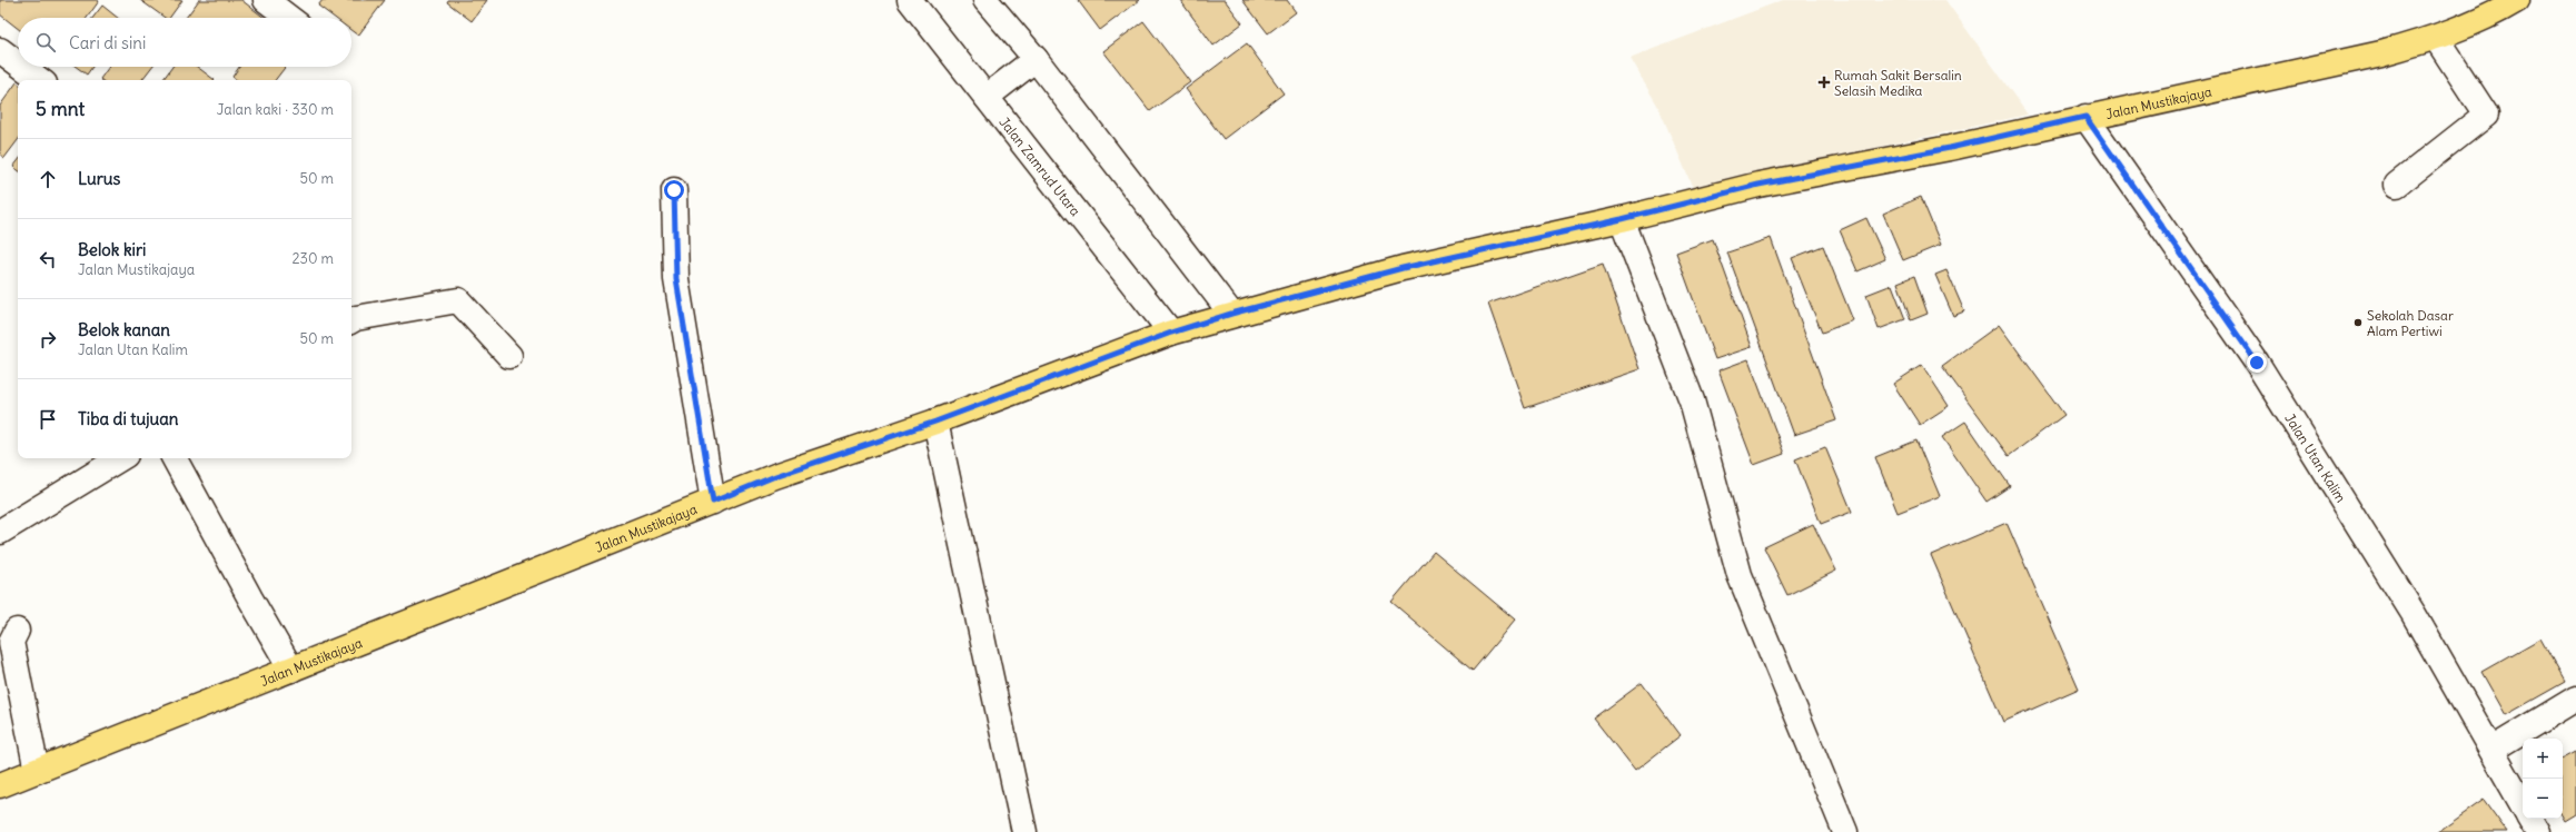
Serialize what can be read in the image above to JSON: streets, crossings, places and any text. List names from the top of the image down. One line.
{"streets":{"main road":["Jalan Mustikajaya"],"street":["Jalan Zamrud Utara","Jalan Utan Kalim"]},"crossings":[["Jalan Mustikajaya","Jalan Zamrud Utara"],["Jalan Mustikajaya","Jalan Utan Kalim"]],"places":{"health":["Rumah Sakit Bersalin Selasih Medika"],"other":["Sekolah Dasar Alam Pertiwi"]},"page":{"search":"Cari di sini","heading":["5 mnt","Jalan kaki · 330 m"],"list":[["Lurus","50 m"],["Belok kiri","Jalan Mustikajaya","230 m"],["Belok kanan","Jalan Utan Kalim","50 m"],"Tiba di tujuan"],"map_buttons":["+","−"]}}
